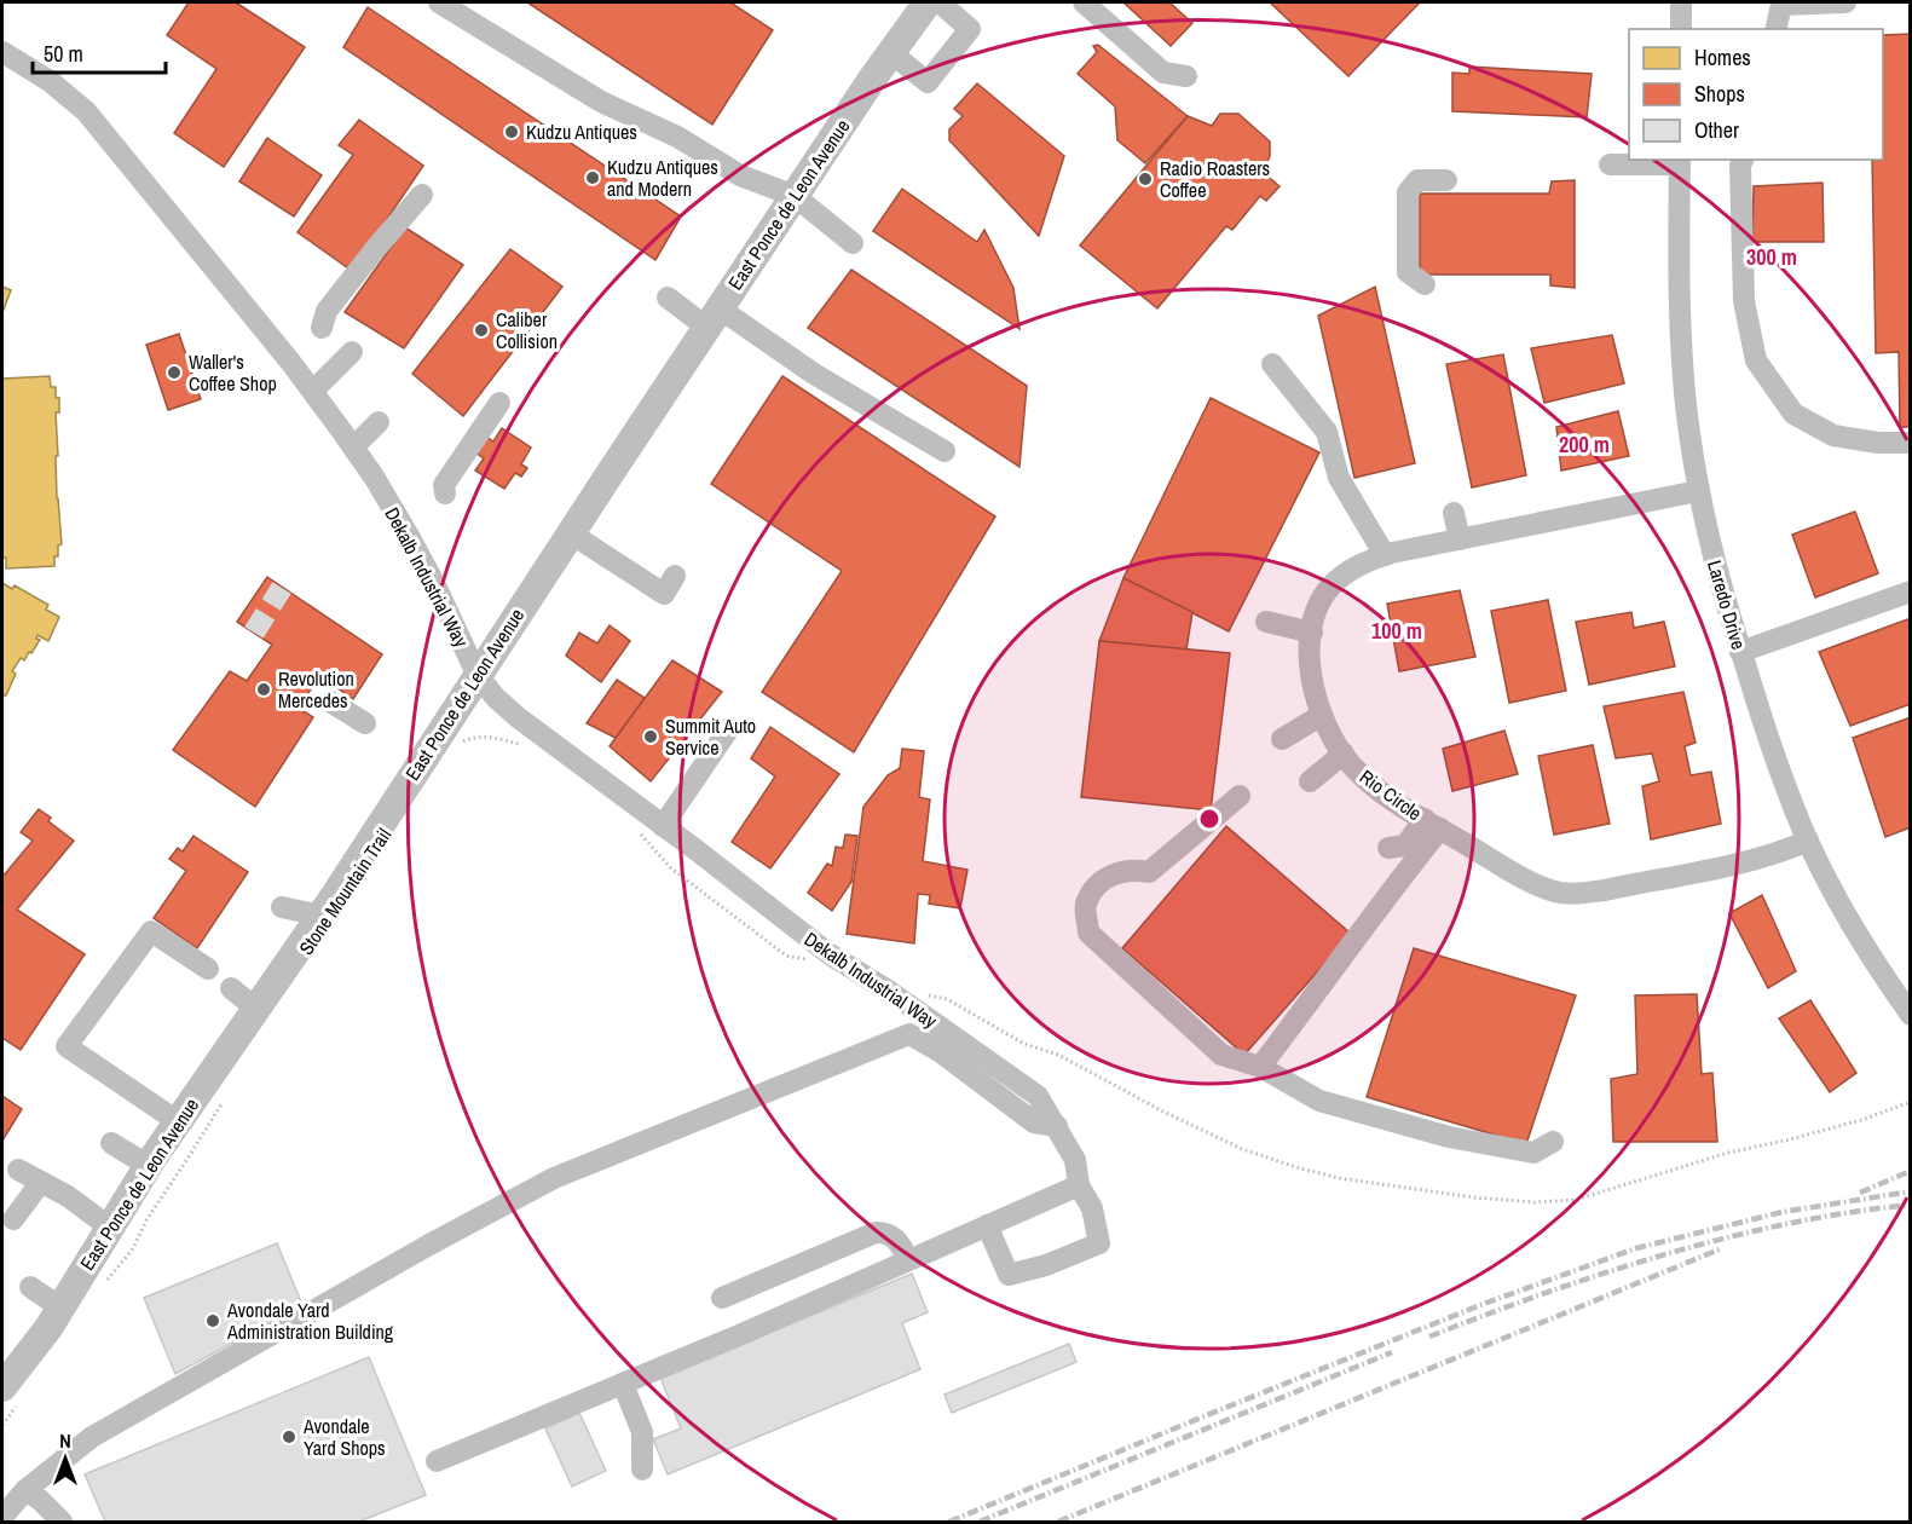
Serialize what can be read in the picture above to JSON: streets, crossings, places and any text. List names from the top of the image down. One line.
{"streets":{"main road":["East Ponce de Leon Avenue"],"street":["Dekalb Industrial Way","Laredo Drive","Rio Circle"]},"crossings":[["East Ponce de Leon Avenue","Dekalb Industrial Way"],["Laredo Drive","Rio Circle"]],"places":["Kudzu Antiques","Kudzu Antiques and Modern","Radio Roasters Coffee","Caliber Collision","Waller's Coffee Shop","Revolution Mercedes","Summit Auto Service","Avondale Yard Administration Building","Avondale Yard Shops"],"legend":["Homes","Shops","Other"],"scale_bar":"50 m","north":"top","rings":["300 m","200 m","100 m"]}
